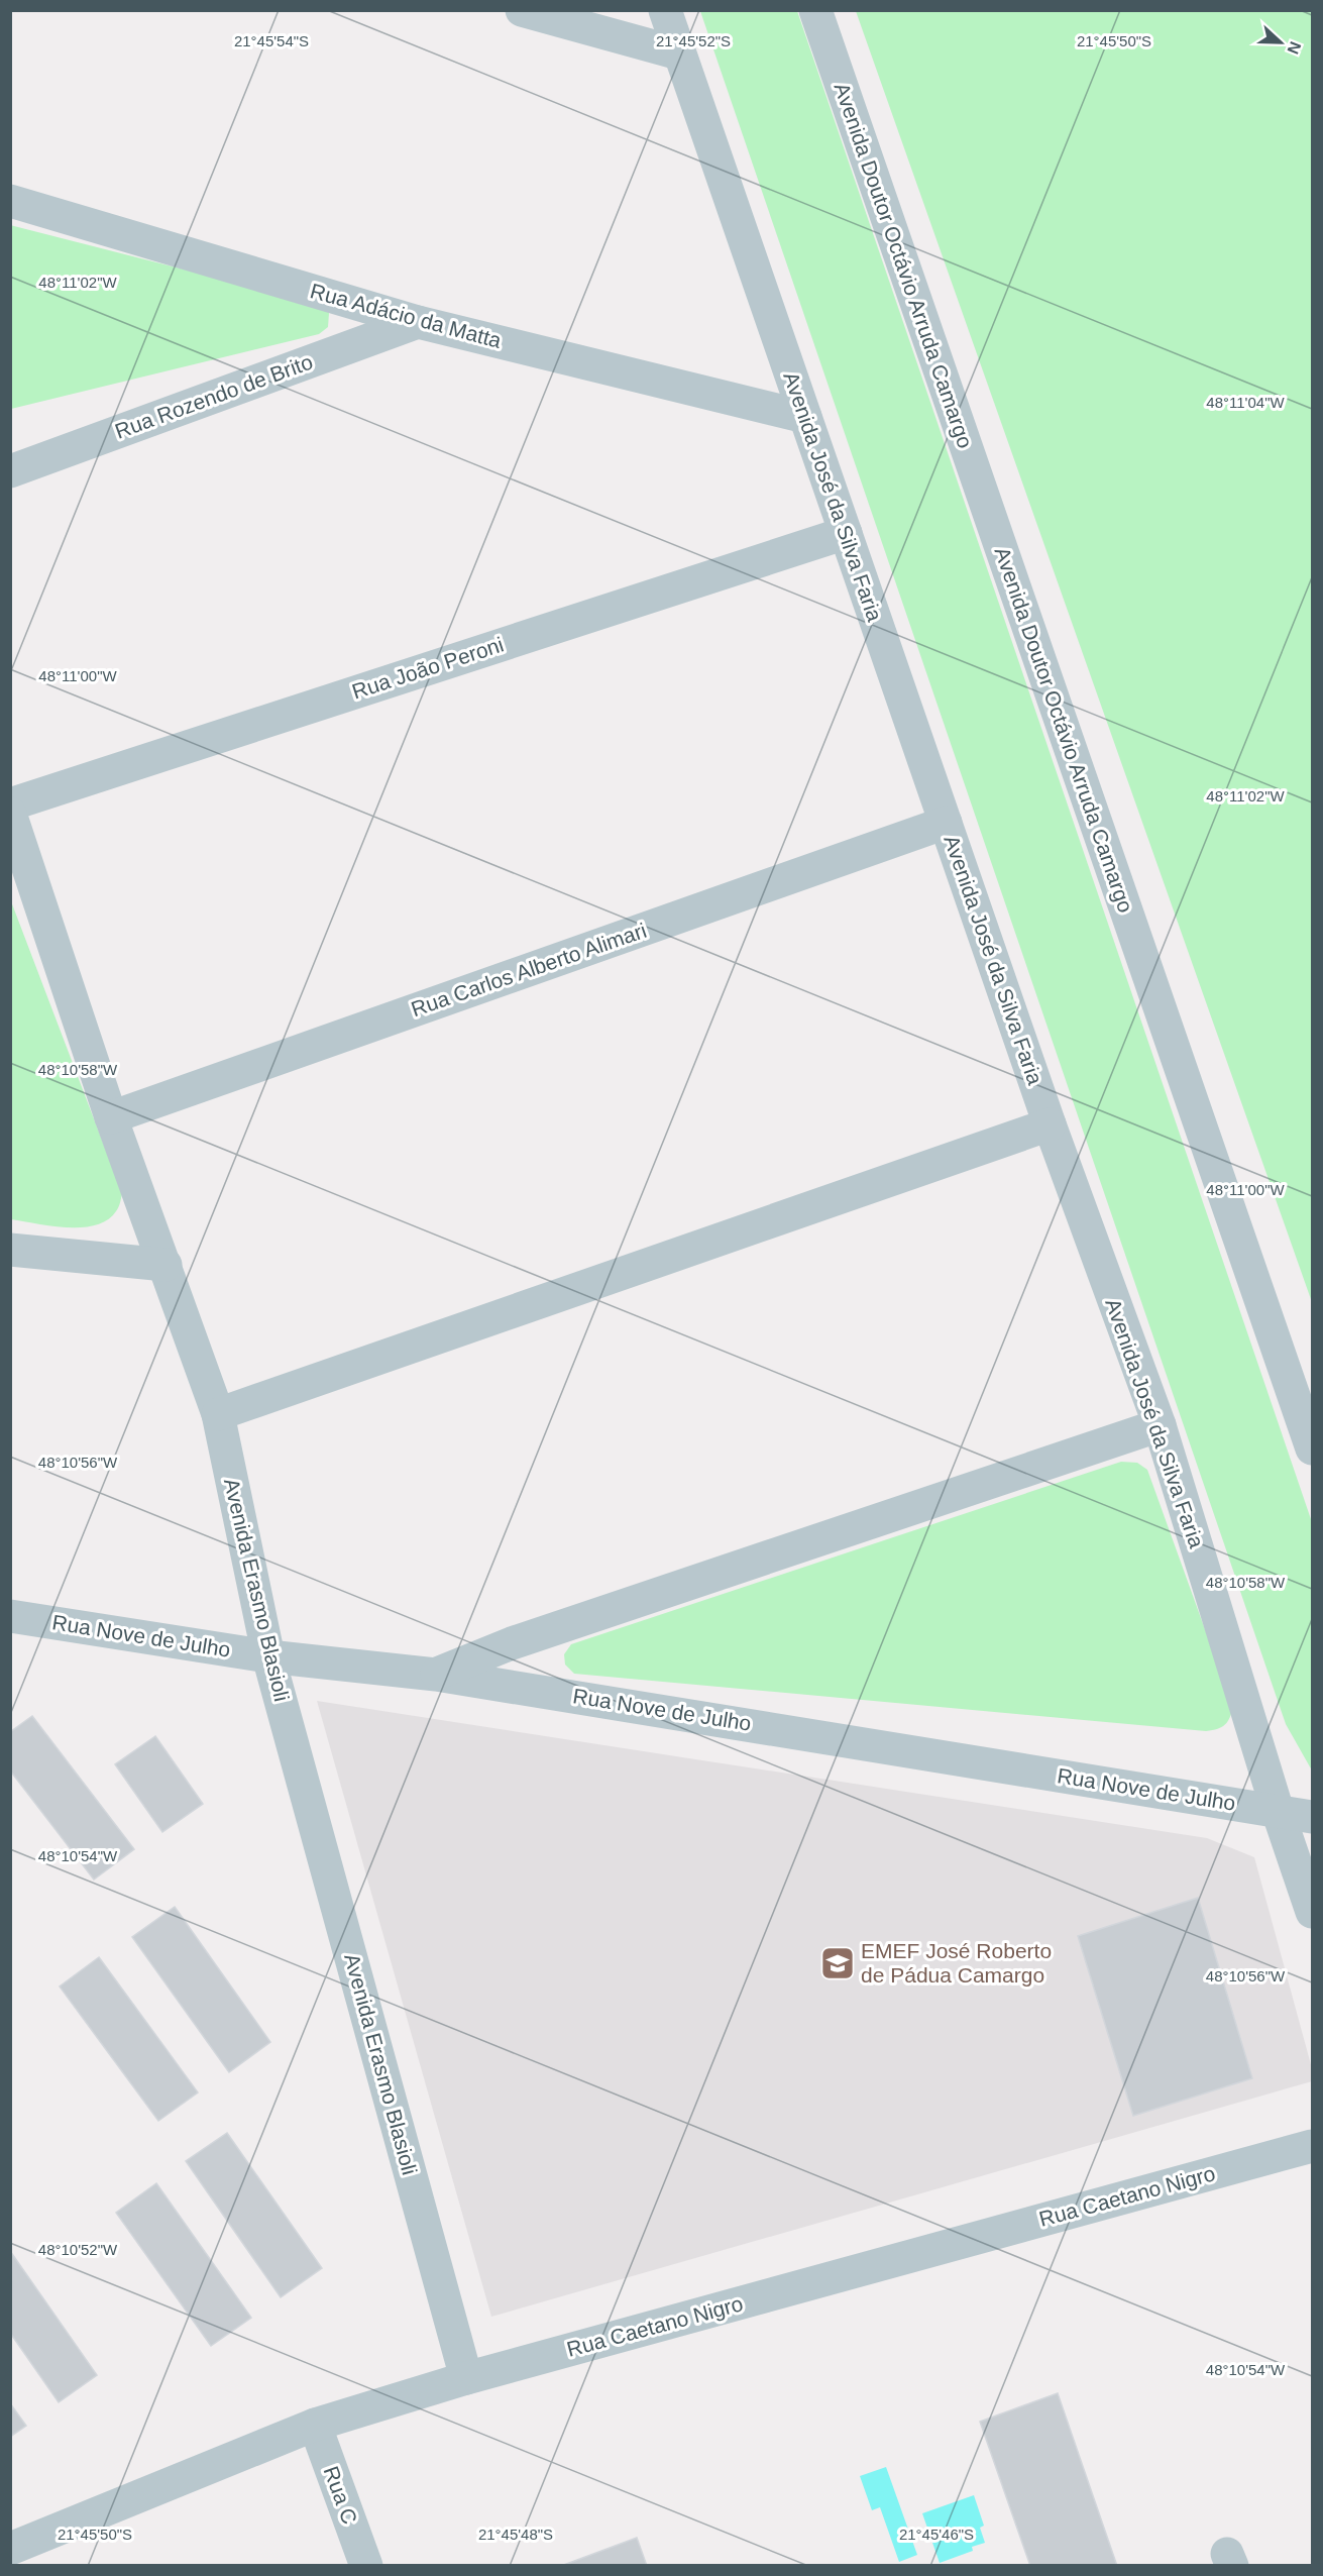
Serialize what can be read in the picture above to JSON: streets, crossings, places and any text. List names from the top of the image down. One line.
{"streets":{"street":["Avenida Doutor Octávio Arruda Camargo","Rua Adácio da Matta","Rua Rozendo de Brito","Avenida José da Silva Faria","Rua João Peroni","Rua Carlos Alberto Alimari","Avenida Erasmo Blasioli","Rua Nove de Julho","Rua Caetano Nigro","Rua C"]},"crossings":[["Rua Adácio da Matta","Rua Rozendo de Brito"],["Rua Adácio da Matta","Avenida José da Silva Faria"],["Avenida José da Silva Faria","Rua João Peroni"],["Avenida José da Silva Faria","Rua Carlos Alberto Alimari"],["Avenida José da Silva Faria","Rua Nove de Julho"],["Rua Carlos Alberto Alimari","Avenida Erasmo Blasioli"],["Avenida Erasmo Blasioli","Rua Nove de Julho"],["Avenida Erasmo Blasioli","Rua Caetano Nigro"],["Rua Caetano Nigro","Rua C"]],"places":{"school or university":["EMEF José Roberto de Pádua Camargo"]},"north":"right","coordinates":["21°45'54\"S","21°45'52\"S","21°45'50\"S","48°11'02\"W","48°11'04\"W","48°11'00\"W","48°10'58\"W","48°10'56\"W","48°10'54\"W","48°10'52\"W","21°45'48\"S","21°45'46\"S"]}
